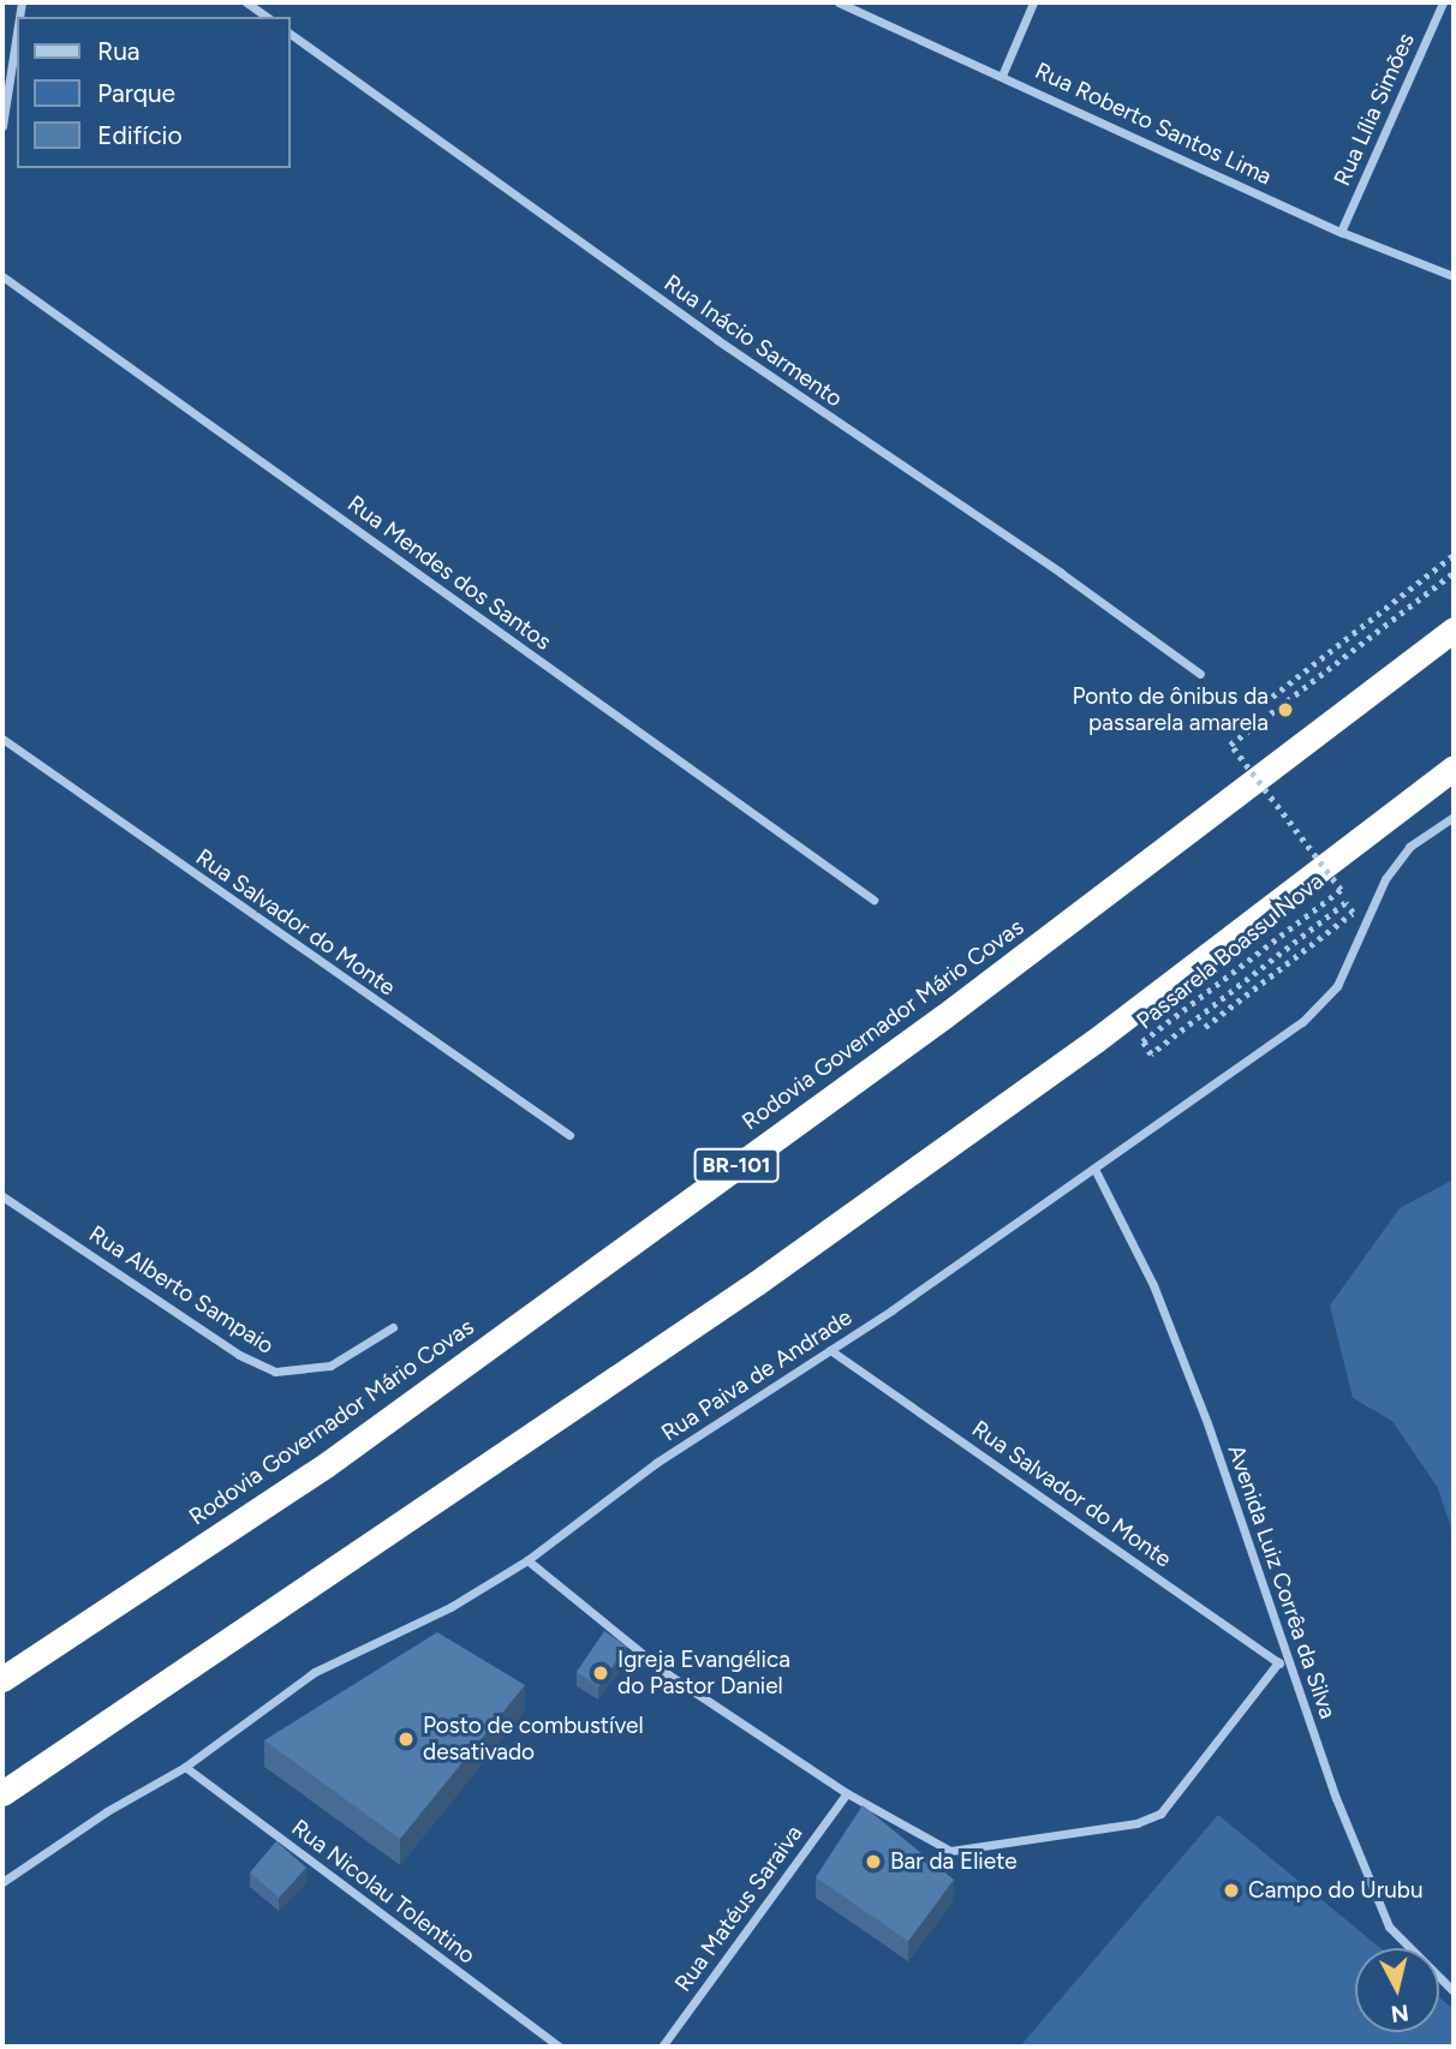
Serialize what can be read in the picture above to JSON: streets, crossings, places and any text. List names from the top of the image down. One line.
{"streets":{"highway":["Rodovia Governador Mário Covas","BR-101"],"street":["Rua Lília Simões","Rua Roberto Santos Lima","Rua Inácio Sarmento","Rua Mendes dos Santos","Rua Salvador do Monte","Rua Alberto Sampaio","Rua Paiva de Andrade","Avenida Luiz Corrêa da Silva","Rua Nicolau Tolentino","Rua Matéus Saraiva"],"path":["Passarela Boassu Nova"]},"crossings":[["Rua Lília Simões","Rua Roberto Santos Lima"],["Rua Salvador do Monte","Rua Paiva de Andrade"],["Rua Salvador do Monte","Avenida Luiz Corrêa da Silva"],["Rua Paiva de Andrade","Avenida Luiz Corrêa da Silva"],["Rua Paiva de Andrade","Rua Nicolau Tolentino"]],"places":["Ponto de ônibus da passarela amarela","Igreja Evangélica do Pastor Daniel","Posto de combustível desativado","Bar da Eliete","Campo do Urubu"],"legend":["Rua","Parque","Edifício"],"north":"bottom"}
